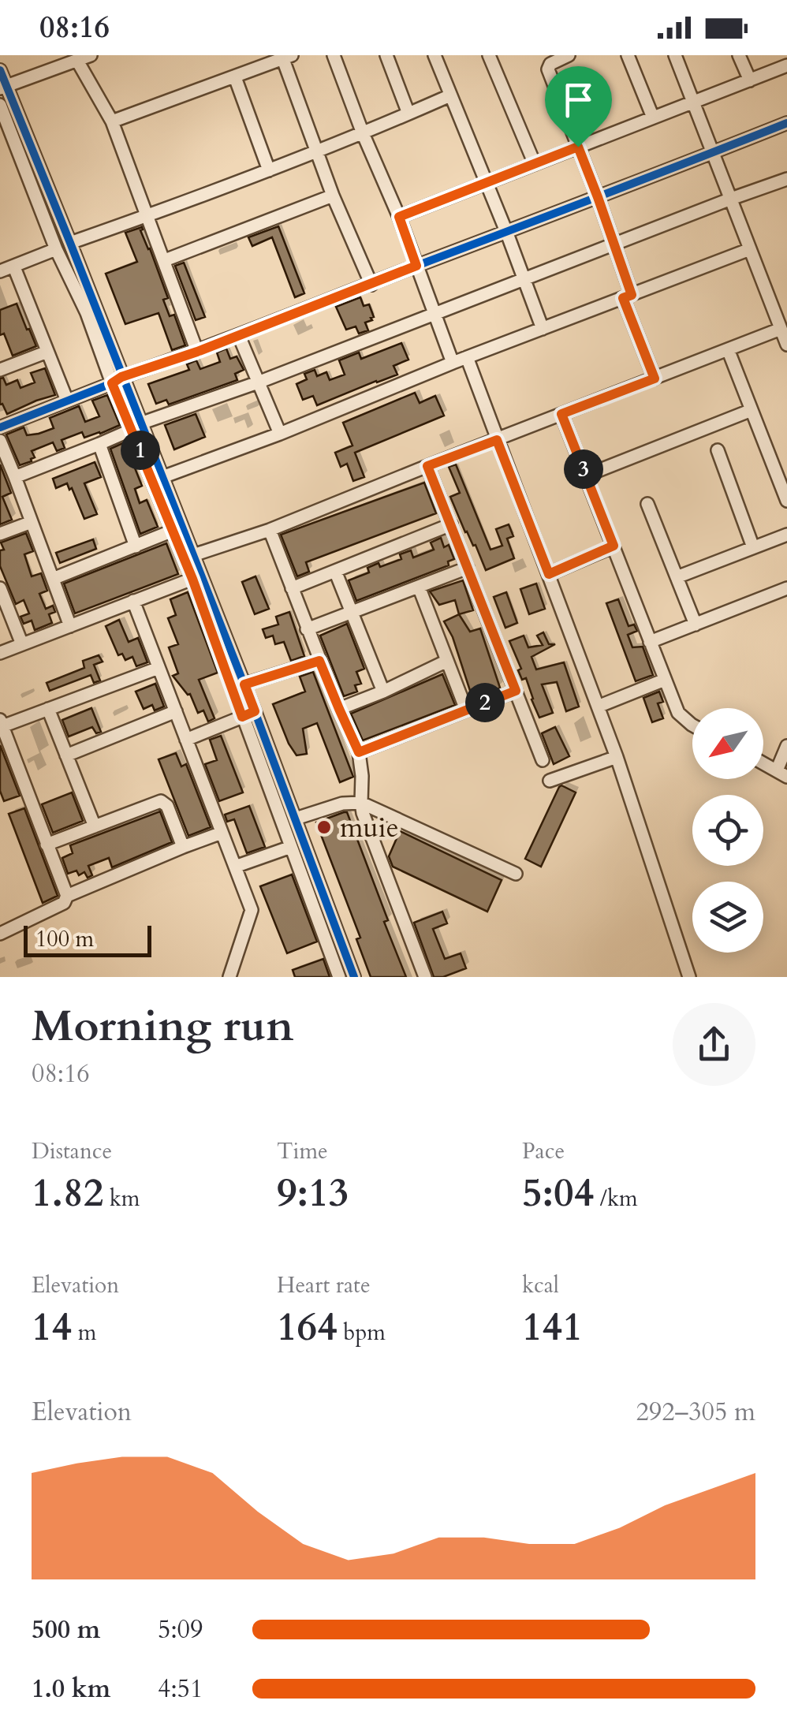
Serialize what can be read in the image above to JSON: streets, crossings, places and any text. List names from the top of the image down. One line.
{"places":["muie"],"scale_bar":"100 m","north":"bottom left","page":{"status":"08:16","pins":["1","3","2"],"scale":"100 m","heading":["Morning run","08:16"],"stats":[["Distance","1.82 km"],["Time","9:13"],["Pace","5:04 /km"],["Elevation","14 m"],["Heart rate","164 bpm"],["kcal","141"]],"chart":["Elevation","292–305 m"],"list":[{"name":"500 m","note":"5:09"},{"name":"1.0 km","note":"4:51"}]}}
